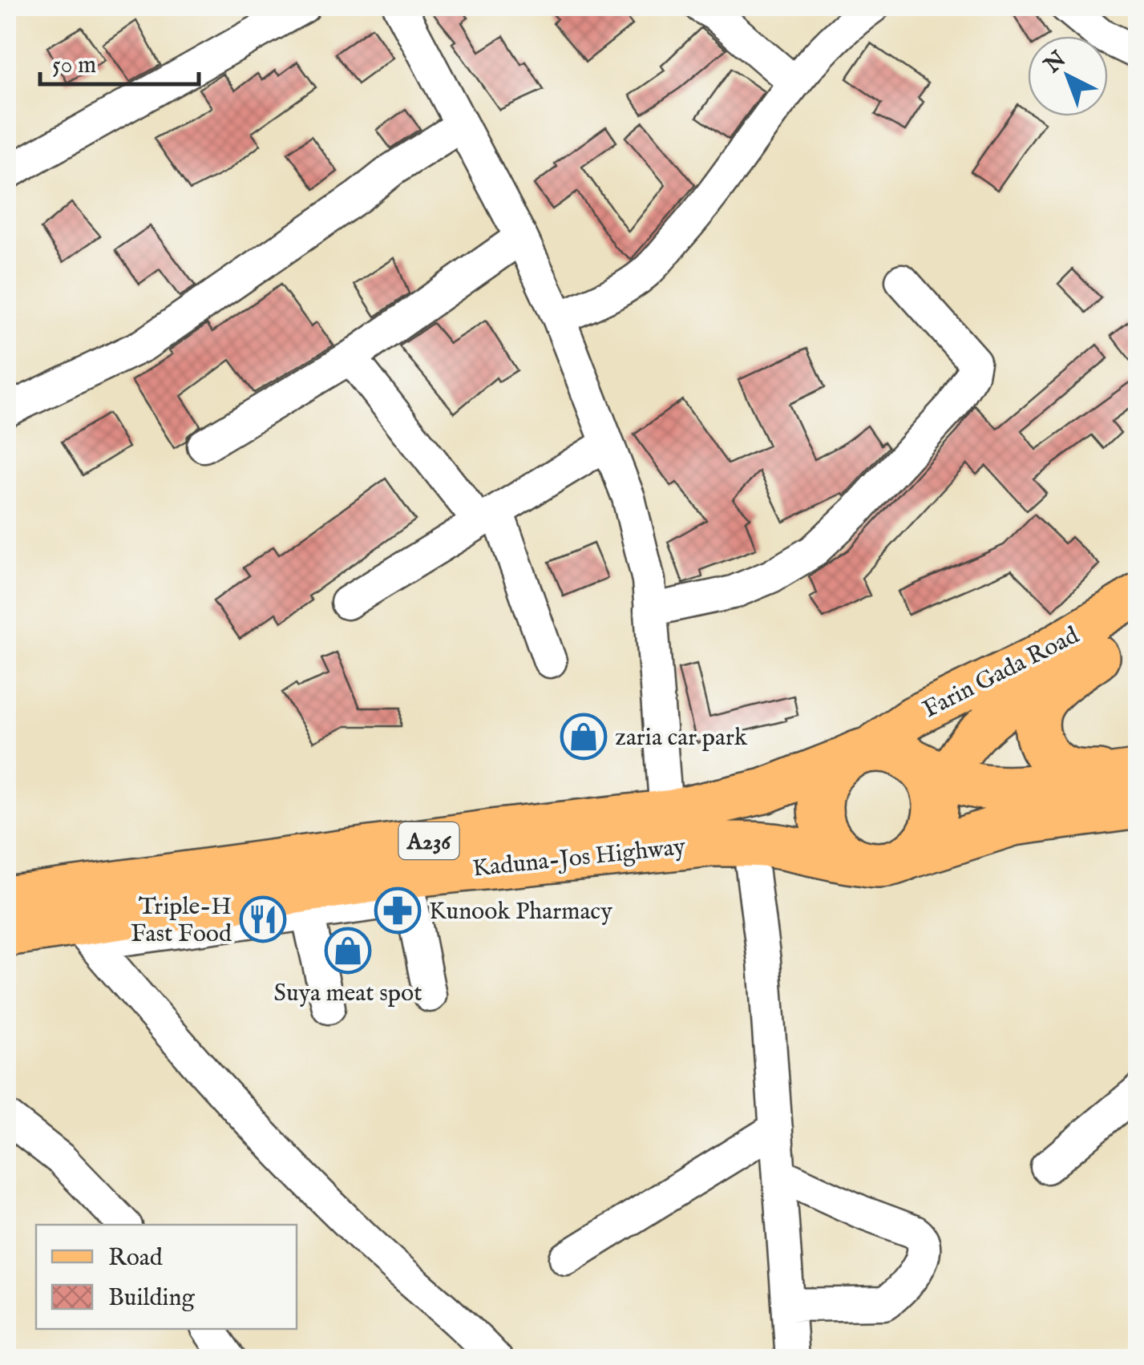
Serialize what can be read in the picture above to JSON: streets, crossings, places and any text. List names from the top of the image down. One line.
{"streets":{"highway":["A236","Kaduna-Jos Highway"],"main road":["Farin Gada Road"]},"crossings":[["Farin Gada Road","A236"],["Farin Gada Road","Kaduna-Jos Highway"],["A236","Kaduna-Jos Highway"]],"places":{"shop":["zaria car park","Suya meat spot"],"pharmacy":["Kunook Pharmacy"],"restaurant":["Triple-H Fast Food"]},"legend":["Road","Building"],"scale_bar":"50 m","north":"top left"}
